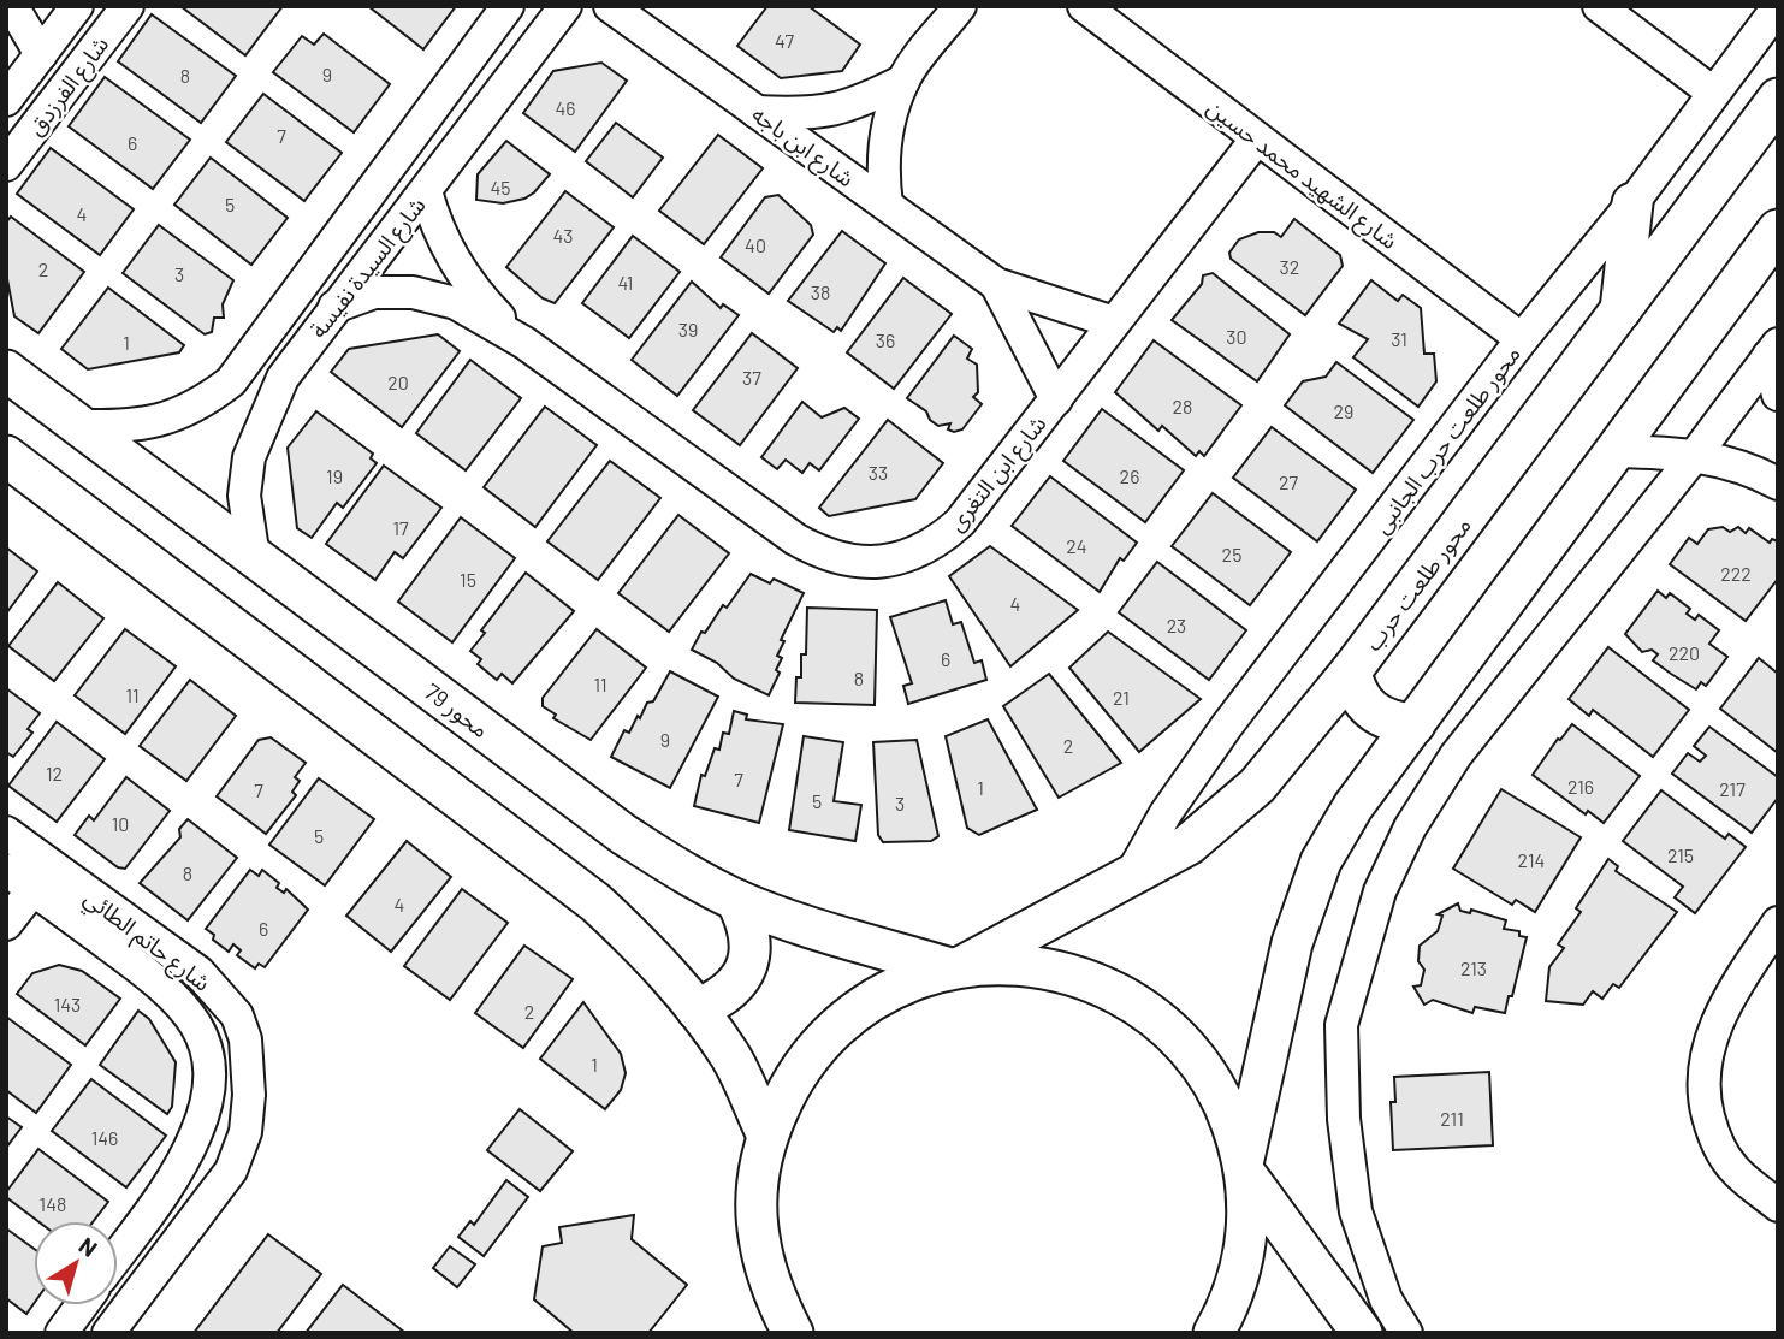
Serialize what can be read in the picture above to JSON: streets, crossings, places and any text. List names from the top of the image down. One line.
{"streets":{"main road":["محور طلعت حرب","محور 79"],"street":["شارع الفرزدق","شارع ابن باجه","شارع الشهيد محمد حسين","شارع السيدة نفيسة","محور طلعت حرب الجانبى","شارع ابن التغرى","شارع حاتم الطائي"]},"crossings":[["شارع ابن باجه","شارع ابن التغرى"],["شارع الشهيد محمد حسين","محور طلعت حرب الجانبى"],["شارع الشهيد محمد حسين","شارع ابن التغرى"],["شارع السيدة نفيسة","شارع ابن التغرى"],["شارع السيدة نفيسة","محور 79"],["محور طلعت حرب الجانبى","محور طلعت حرب"],["محور طلعت حرب","محور 79"]],"house_numbers":["47","9","8","46","7","6","45","5","4","43","40","32","2","3","41","38","39","30","31","36","1","37","20","28","29","33","19","26","27","17","24","25","222","15","4","23","220","6","8","11","11","21","9","2","12","7","216","1","217","7","5","3","10","5","215","214","8","4","6","213","143","2","1","211","146","148"],"north":"top right"}
